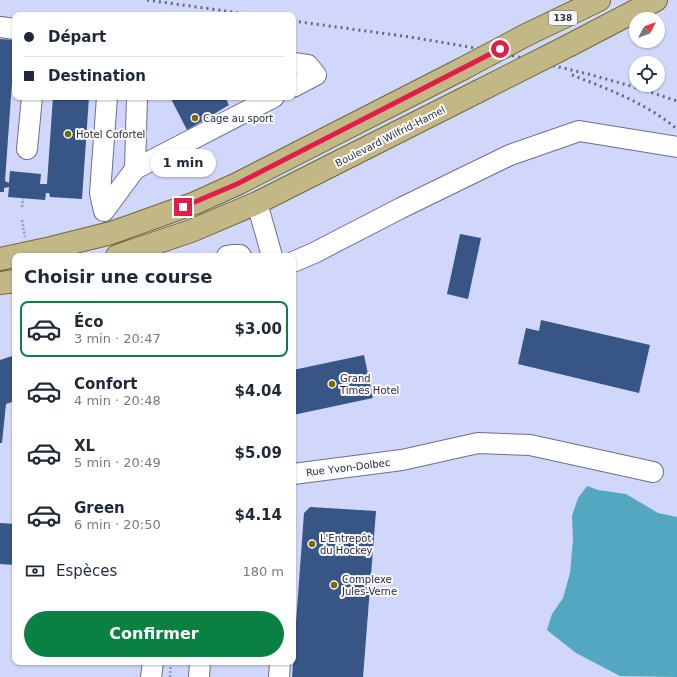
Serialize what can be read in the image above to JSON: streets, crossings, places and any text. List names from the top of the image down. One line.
{"streets":{"main road":["138","Boulevard Wilfrid-Hamel"],"street":["Rue Yvon-Dolbec"]},"places":["Cage au sport","Hotel Cofortel","Grand Times Hotel","L'Entrepôt du Hockey","Complexe Jules-Verne"],"north":"top right","page":{"banner":["Départ","Destination"],"bubble":"1 min","heading":"Choisir une course","list":[{"name":"Éco","note":"3 min · 20:47","value":"$3.00"},{"name":"Confort","note":"4 min · 20:48","value":"$4.04"},{"name":"XL","note":"5 min · 20:49","value":"$5.09"},{"name":"Green","note":"6 min · 20:50","value":"$4.14"}],"pay":["Espèces","180 m"],"buttons":"Confirmer"}}
